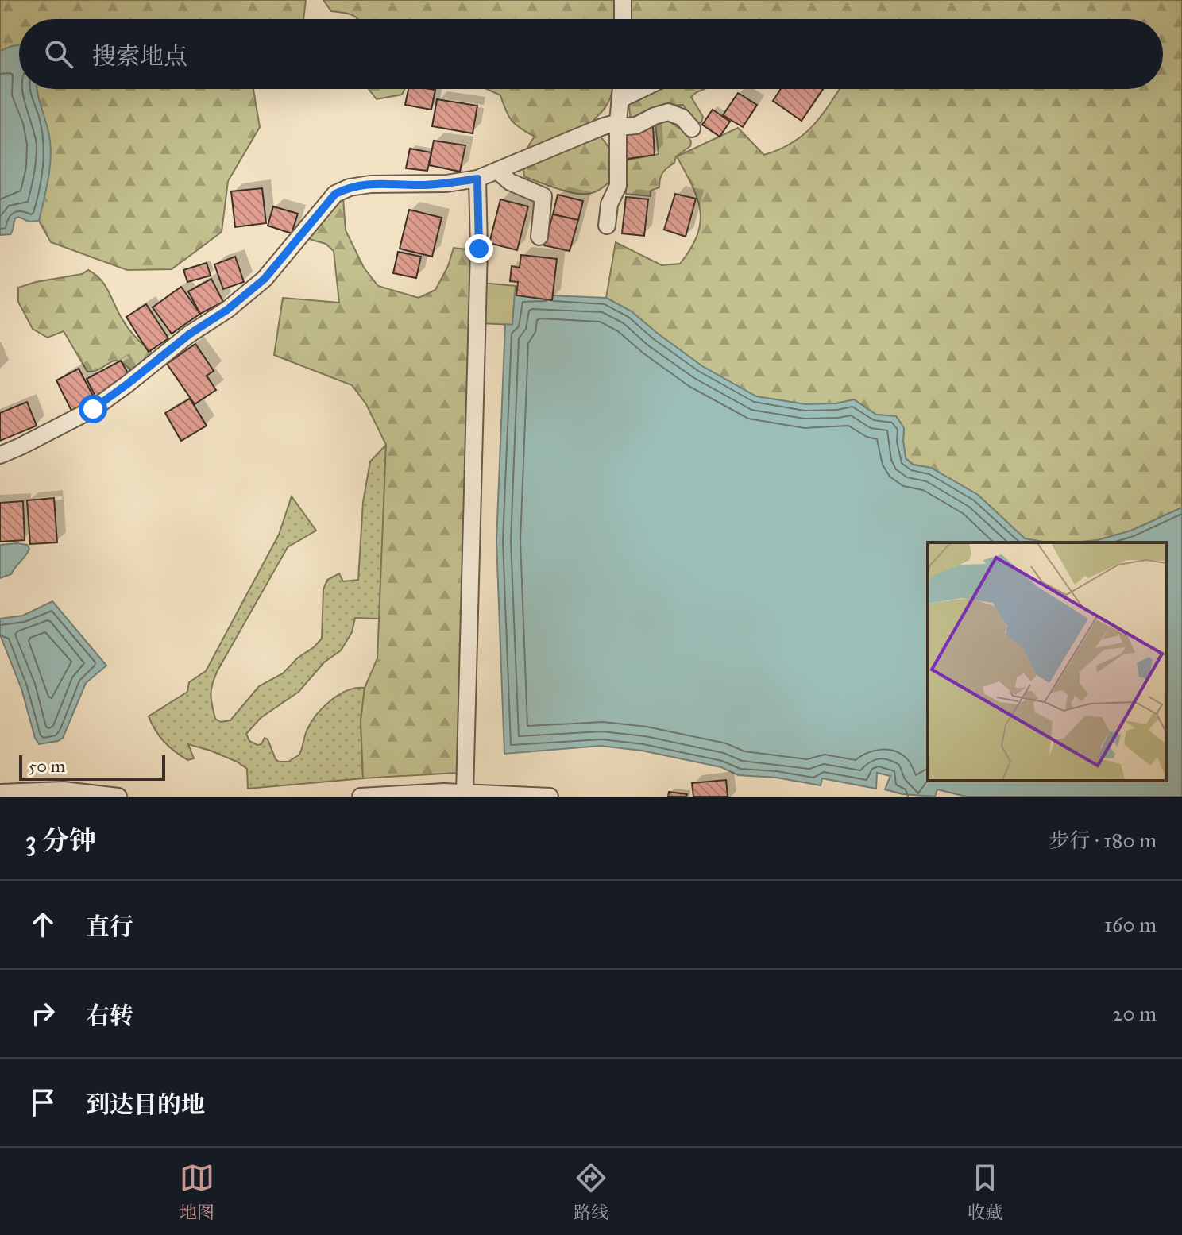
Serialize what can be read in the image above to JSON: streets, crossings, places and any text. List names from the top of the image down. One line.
{"scale_bar":"50 m","page":{"search":"搜索地点","scale":"50 m","heading":["3 分钟","步行 · 180 m"],"list":[["直行","160 m"],["右转","20 m"],"到达目的地"],"nav":["地图","路线","收藏"]}}
